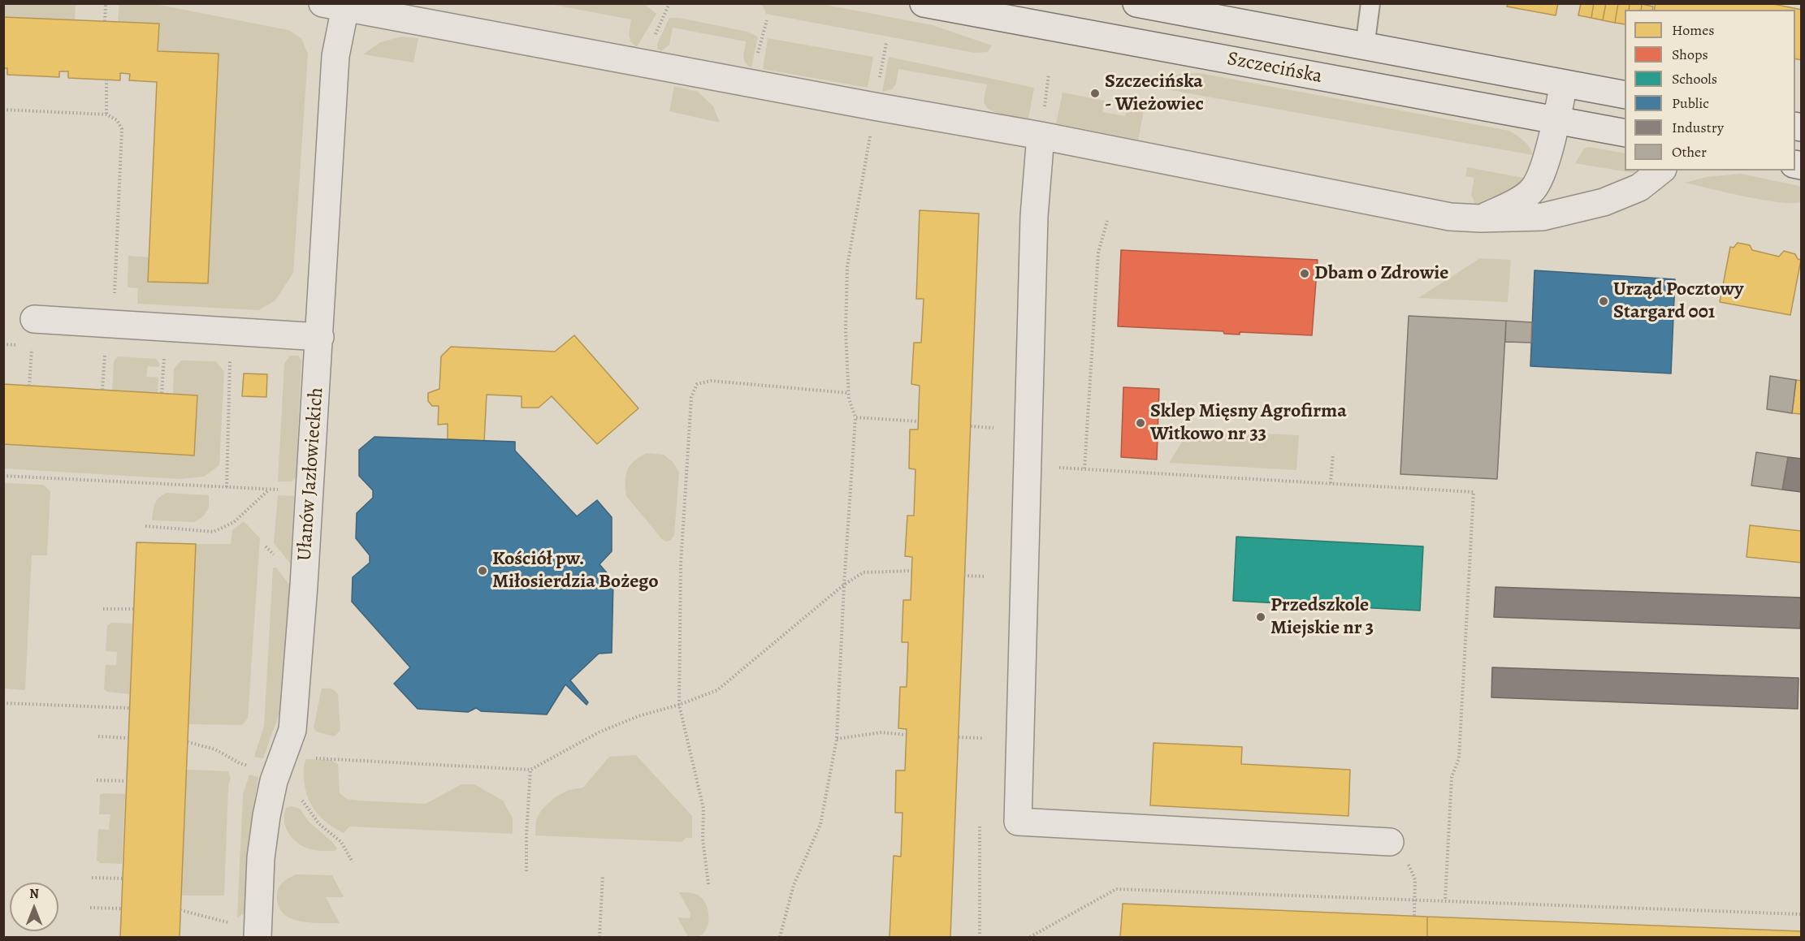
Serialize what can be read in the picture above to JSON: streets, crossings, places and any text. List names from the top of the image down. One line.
{"streets":{"street":["Szczecińska","Ułanów Jazłowieckich"]},"places":["Szczecińska - Wieżowiec","Dbam o Zdrowie","Urząd Pocztowy Stargard 001","Sklep Mięsny Agrofirma Witkowo nr 33","Kościół pw. Miłosierdzia Bożego","Przedszkole Miejskie nr 3"],"legend":["Homes","Shops","Schools","Public","Industry","Other"],"north":"top"}
